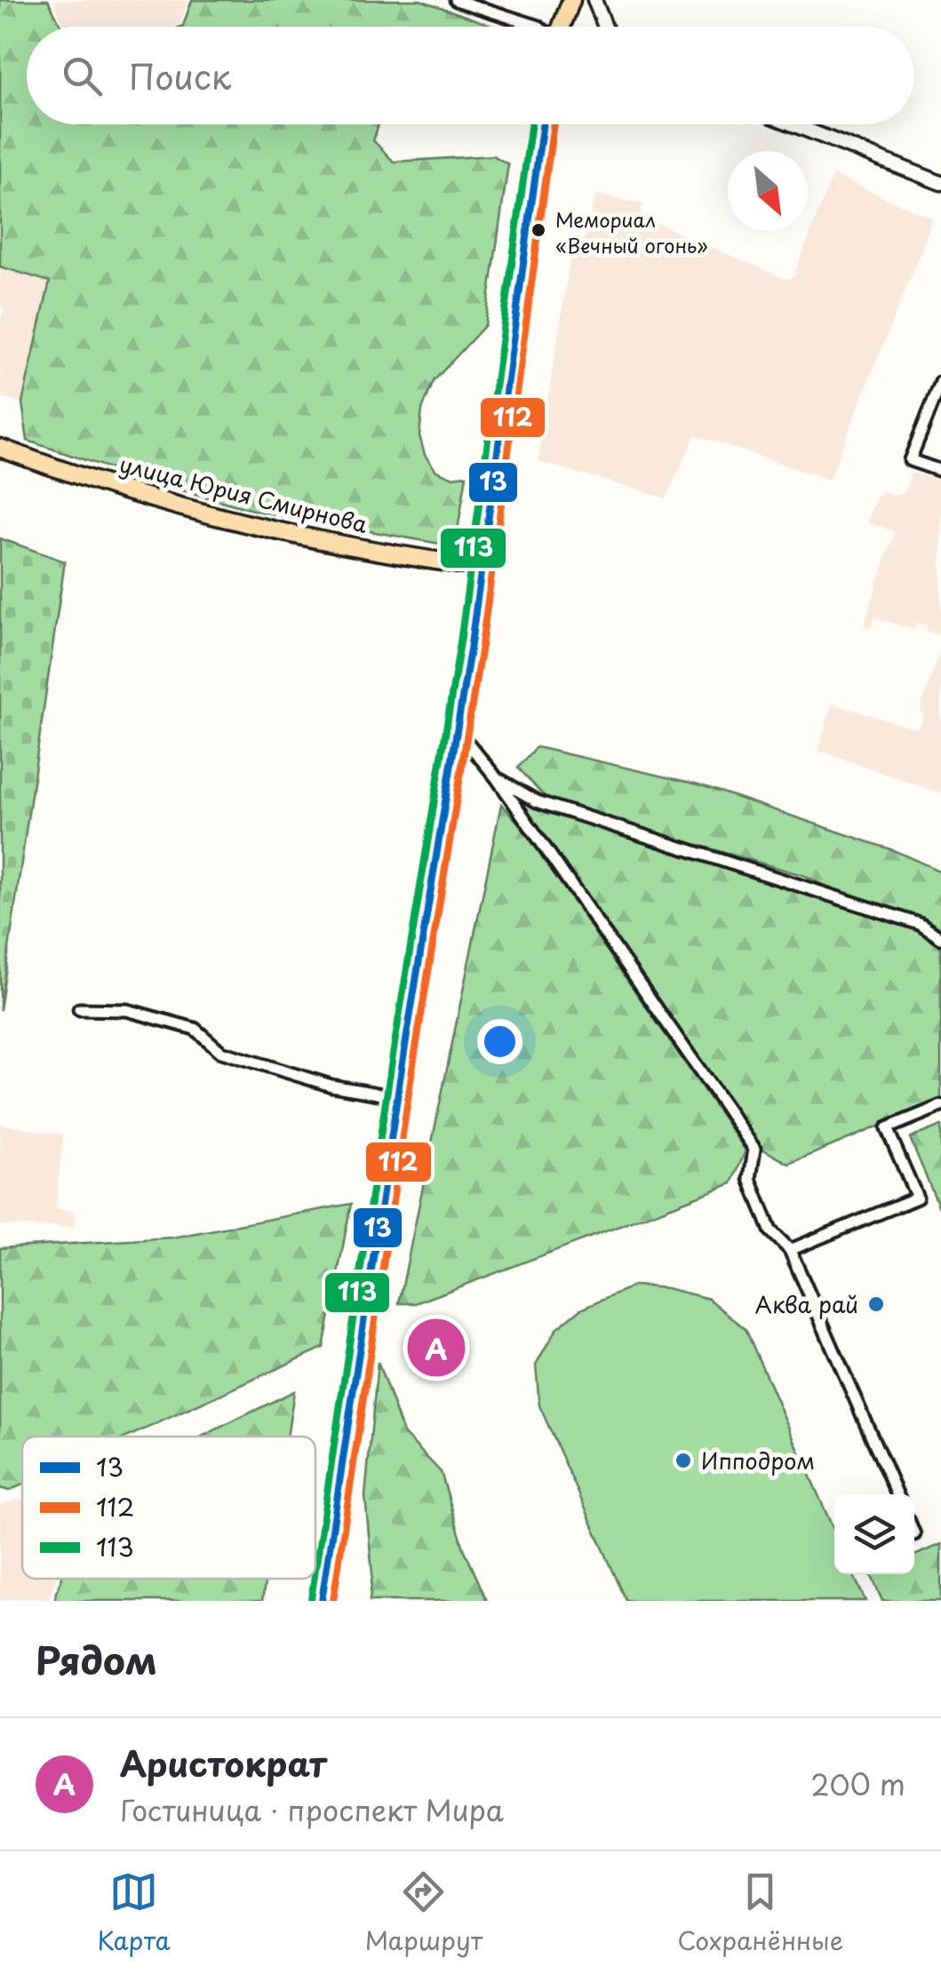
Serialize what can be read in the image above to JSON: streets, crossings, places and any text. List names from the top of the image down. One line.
{"streets":{"main road":["улица Юрия Смирнова"]},"places":["Мемориал «Вечный огонь»","Аква рай","Ипподром"],"lines":["transit line 13","transit line 112","transit line 113"],"legend":["13","112","113"],"north":"bottom right","page":{"search":"Поиск","pins":"A","heading":"Рядом","list":[{"mark":"A","name":"Аристократ","note":"Гостиница · проспект Мира","value":"200 m"}],"nav":["Карта","Маршрут","Сохранённые"]}}
